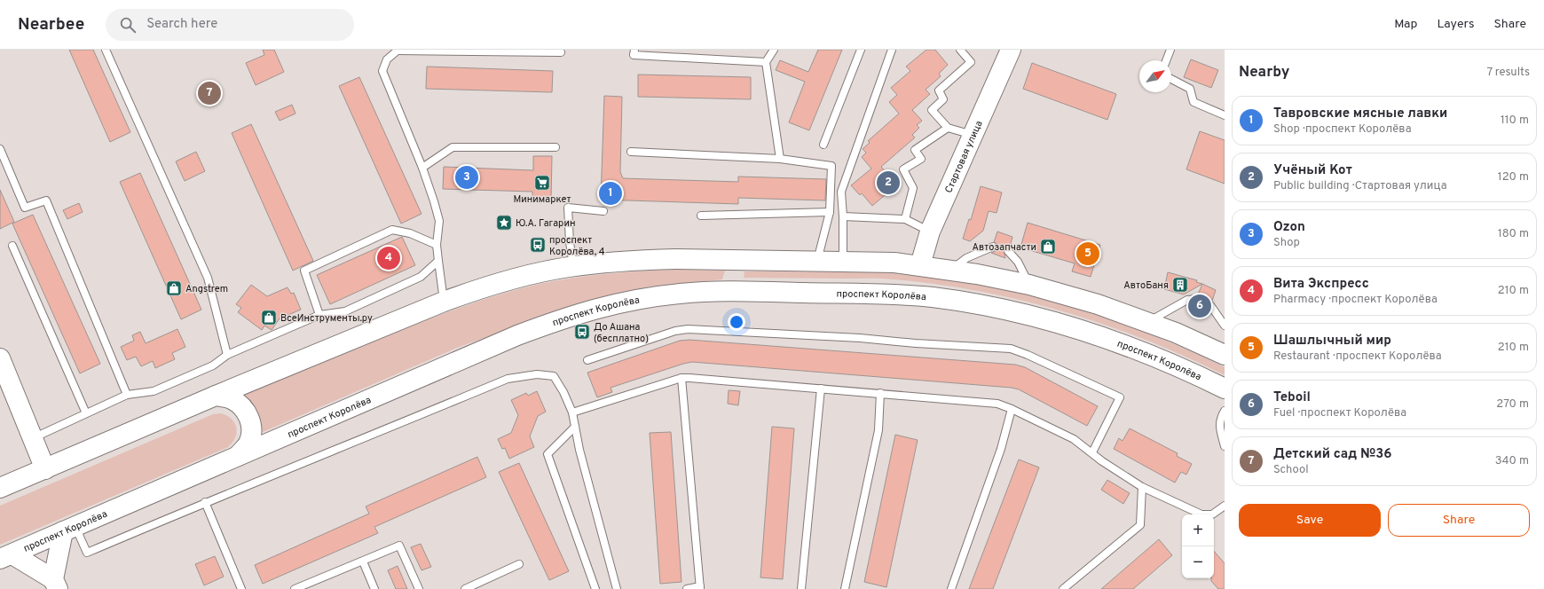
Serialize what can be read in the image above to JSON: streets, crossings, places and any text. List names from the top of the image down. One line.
{"streets":{"main road":["Стартовая улица","проспект Королёва"]},"places":{"supermarket":["Минимаркет"],"place":["Ю.А. Гагарин"],"bus stop":["проспект Королёва, 4","До Ашана (бесплатно)"],"shop":["Автозапчасти","Angstrem","ВсеИнструменты.ру"],"building":["АвтоБаня"]},"north":"top right","page":{"header":"Nearbee","search":"Search here","nav":["Map","Layers","Share"],"heading":["Nearby","7 results"],"pins":["7","3","2","1","5","4","6"],"list":[{"mark":"1","name":"Тавровские мясные лавки","note":"Shop · проспект Королёва","value":"110 m"},{"mark":"2","name":"Учёный Кот","note":"Public building · Стартовая улица","value":"120 m"},{"mark":"3","name":"Ozon","note":"Shop","value":"180 m"},{"mark":"4","name":"Вита Экспресс","note":"Pharmacy · проспект Королёва","value":"210 m"},{"mark":"5","name":"Шашлычный мир","note":"Restaurant · проспект Королёва","value":"210 m"},{"mark":"6","name":"Teboil","note":"Fuel · проспект Королёва","value":"270 m"},{"mark":"7","name":"Детский сад №36","note":"School","value":"340 m"}],"buttons":["Save","Share"],"map_buttons":["+","−"]}}
